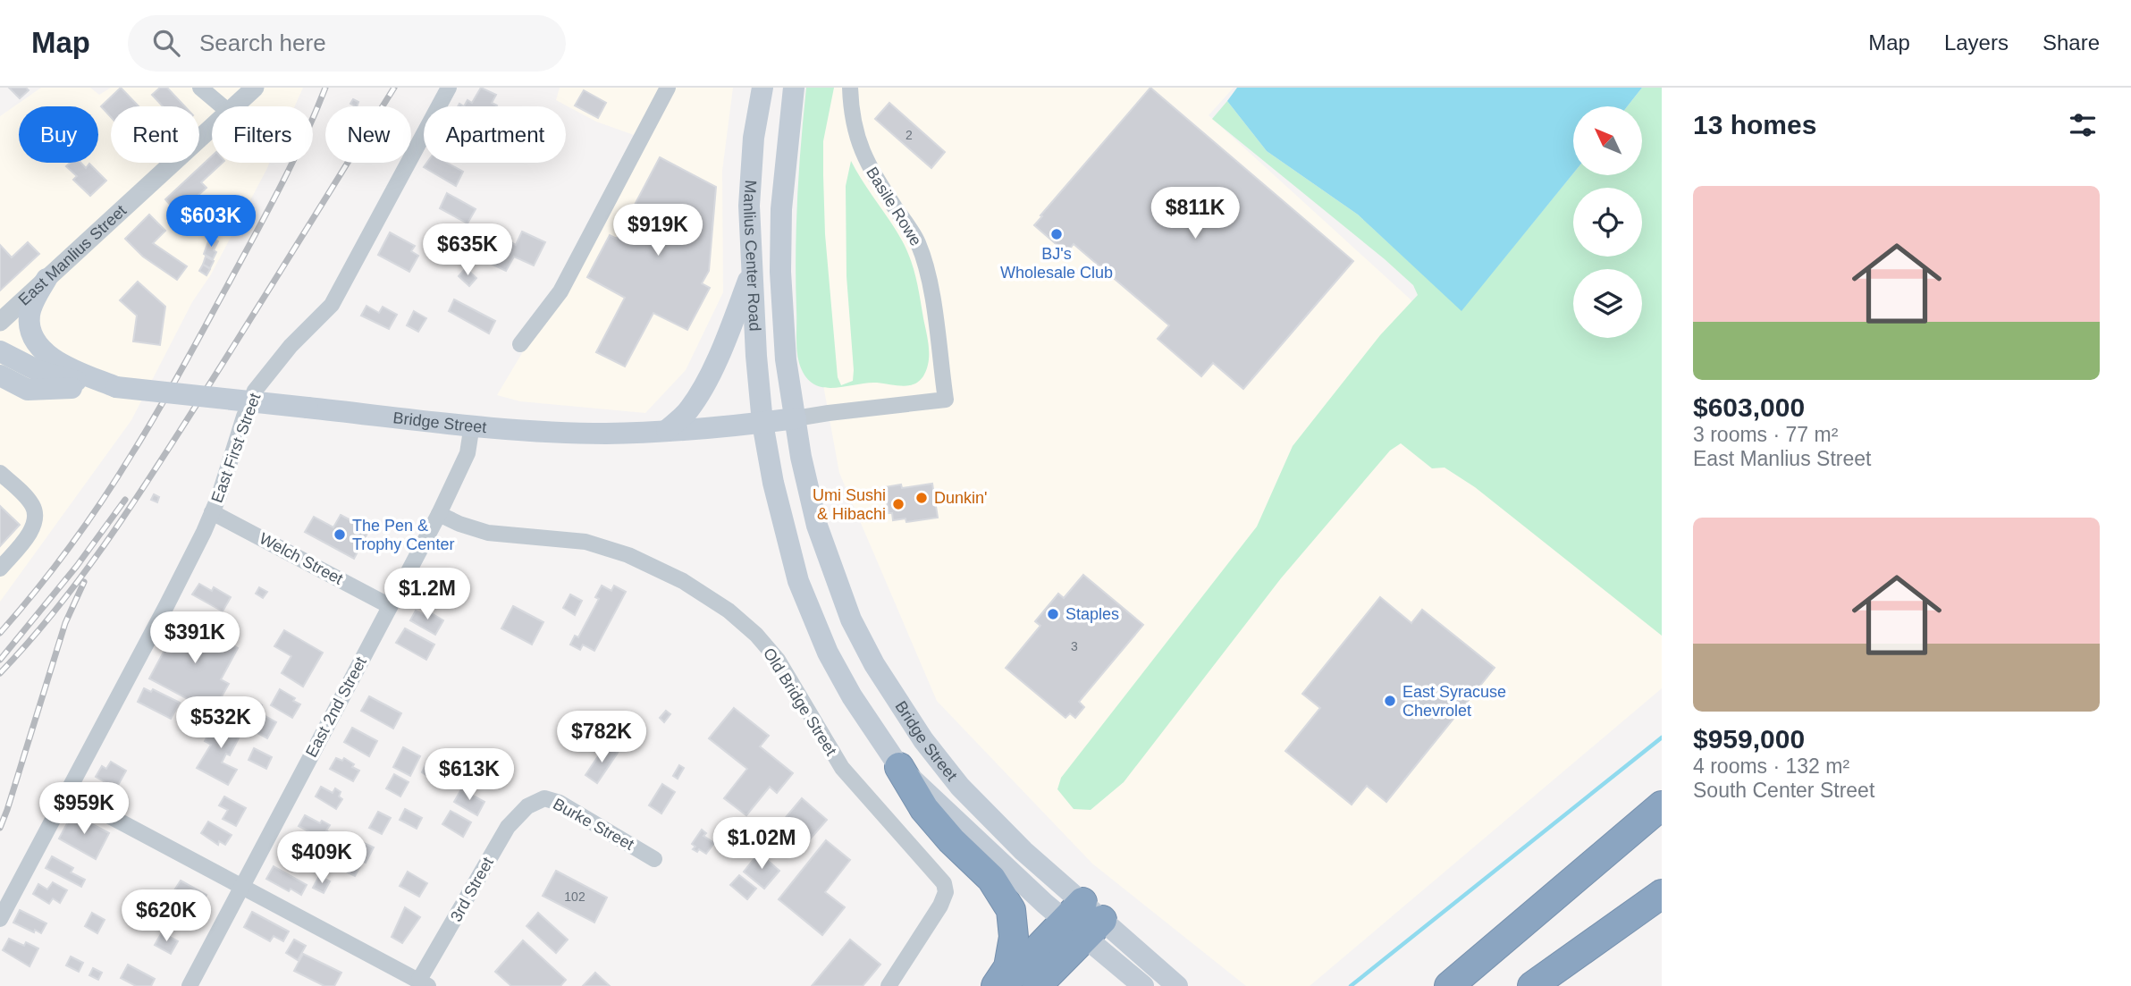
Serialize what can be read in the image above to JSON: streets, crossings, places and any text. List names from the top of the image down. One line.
{"streets":{"main road":["Manlius Center Road","Bridge Street"],"street":["Basile Rowe","East Manlius Street","East First Street","Welch Street","Old Bridge Street","East 2nd Street","Burke Street","3rd Street"]},"crossings":[["Basile Rowe","Bridge Street"],["Manlius Center Road","Bridge Street"],["Bridge Street","East 2nd Street"],["East First Street","Welch Street"],["Welch Street","East 2nd Street"],["Old Bridge Street","East 2nd Street"],["Burke Street","3rd Street"]],"places":["BJ's Wholesale Club","Dunkin'","Umi Sushi & Hibachi","The Pen & Trophy Center","Staples","East Syracuse Chevrolet"],"house_numbers":["2","3","102"],"north":"top left","page":{"header":"Map","search":"Search here","nav":["Map","Layers","Share"],"heading":"13 homes","chip":["Buy","Rent","Filters","New","Apartment"],"list":[{"name":"$603,000","note":"3 rooms · 77 m² · East Manlius Street"},{"name":"$959,000","note":"4 rooms · 132 m² · South Center Street"}],"price":["$811K","$603K","$919K","$635K","$1.2M","$391K","$532K","$782K","$613K","$959K","$1.02M","$409K","$620K"]}}
